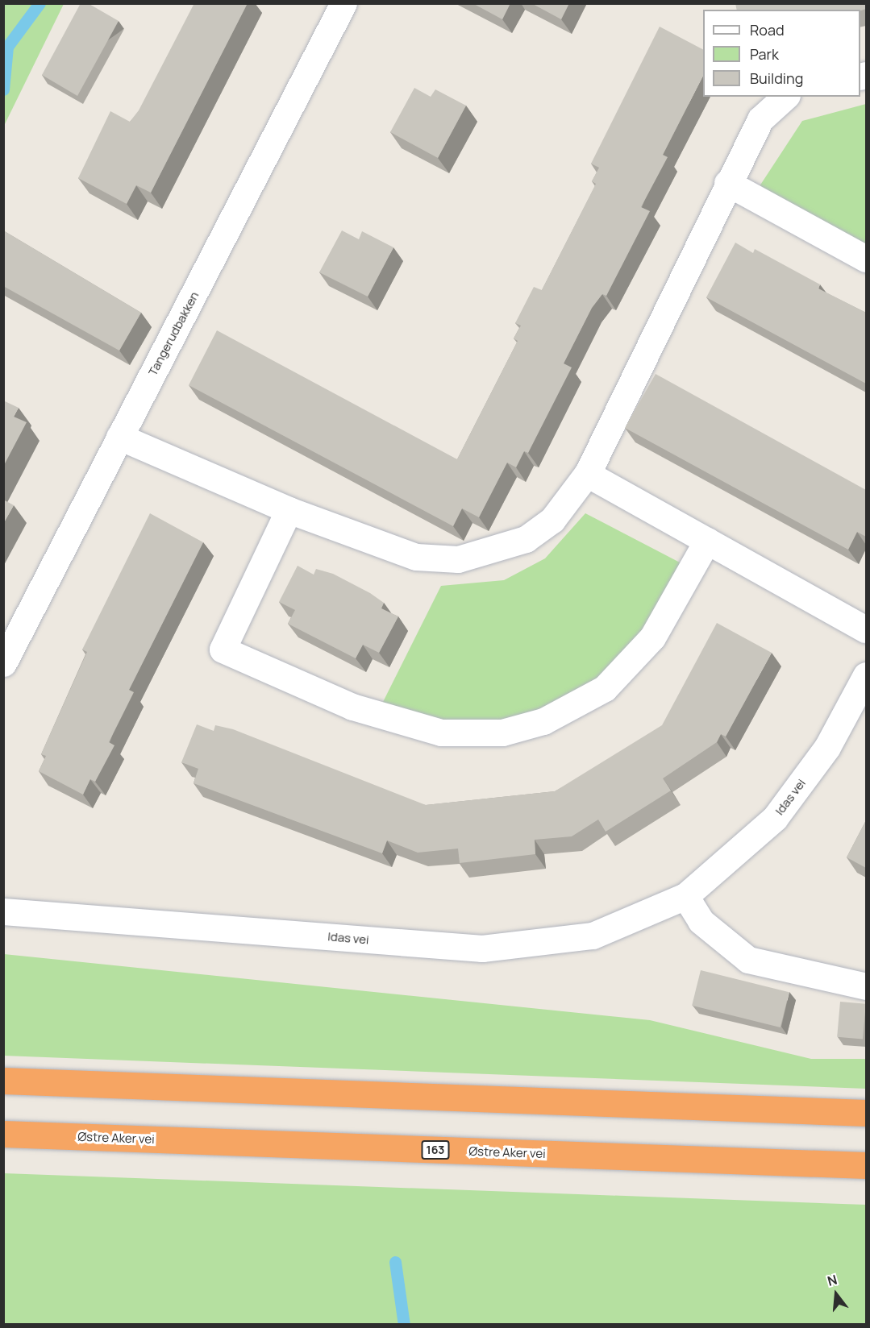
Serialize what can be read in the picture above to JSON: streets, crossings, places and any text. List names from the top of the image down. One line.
{"streets":{"highway":["Østre Aker vei","163"],"street":["Tangerudbakken","Idas vei"]},"legend":["Road","Park","Building"],"north":"top"}
